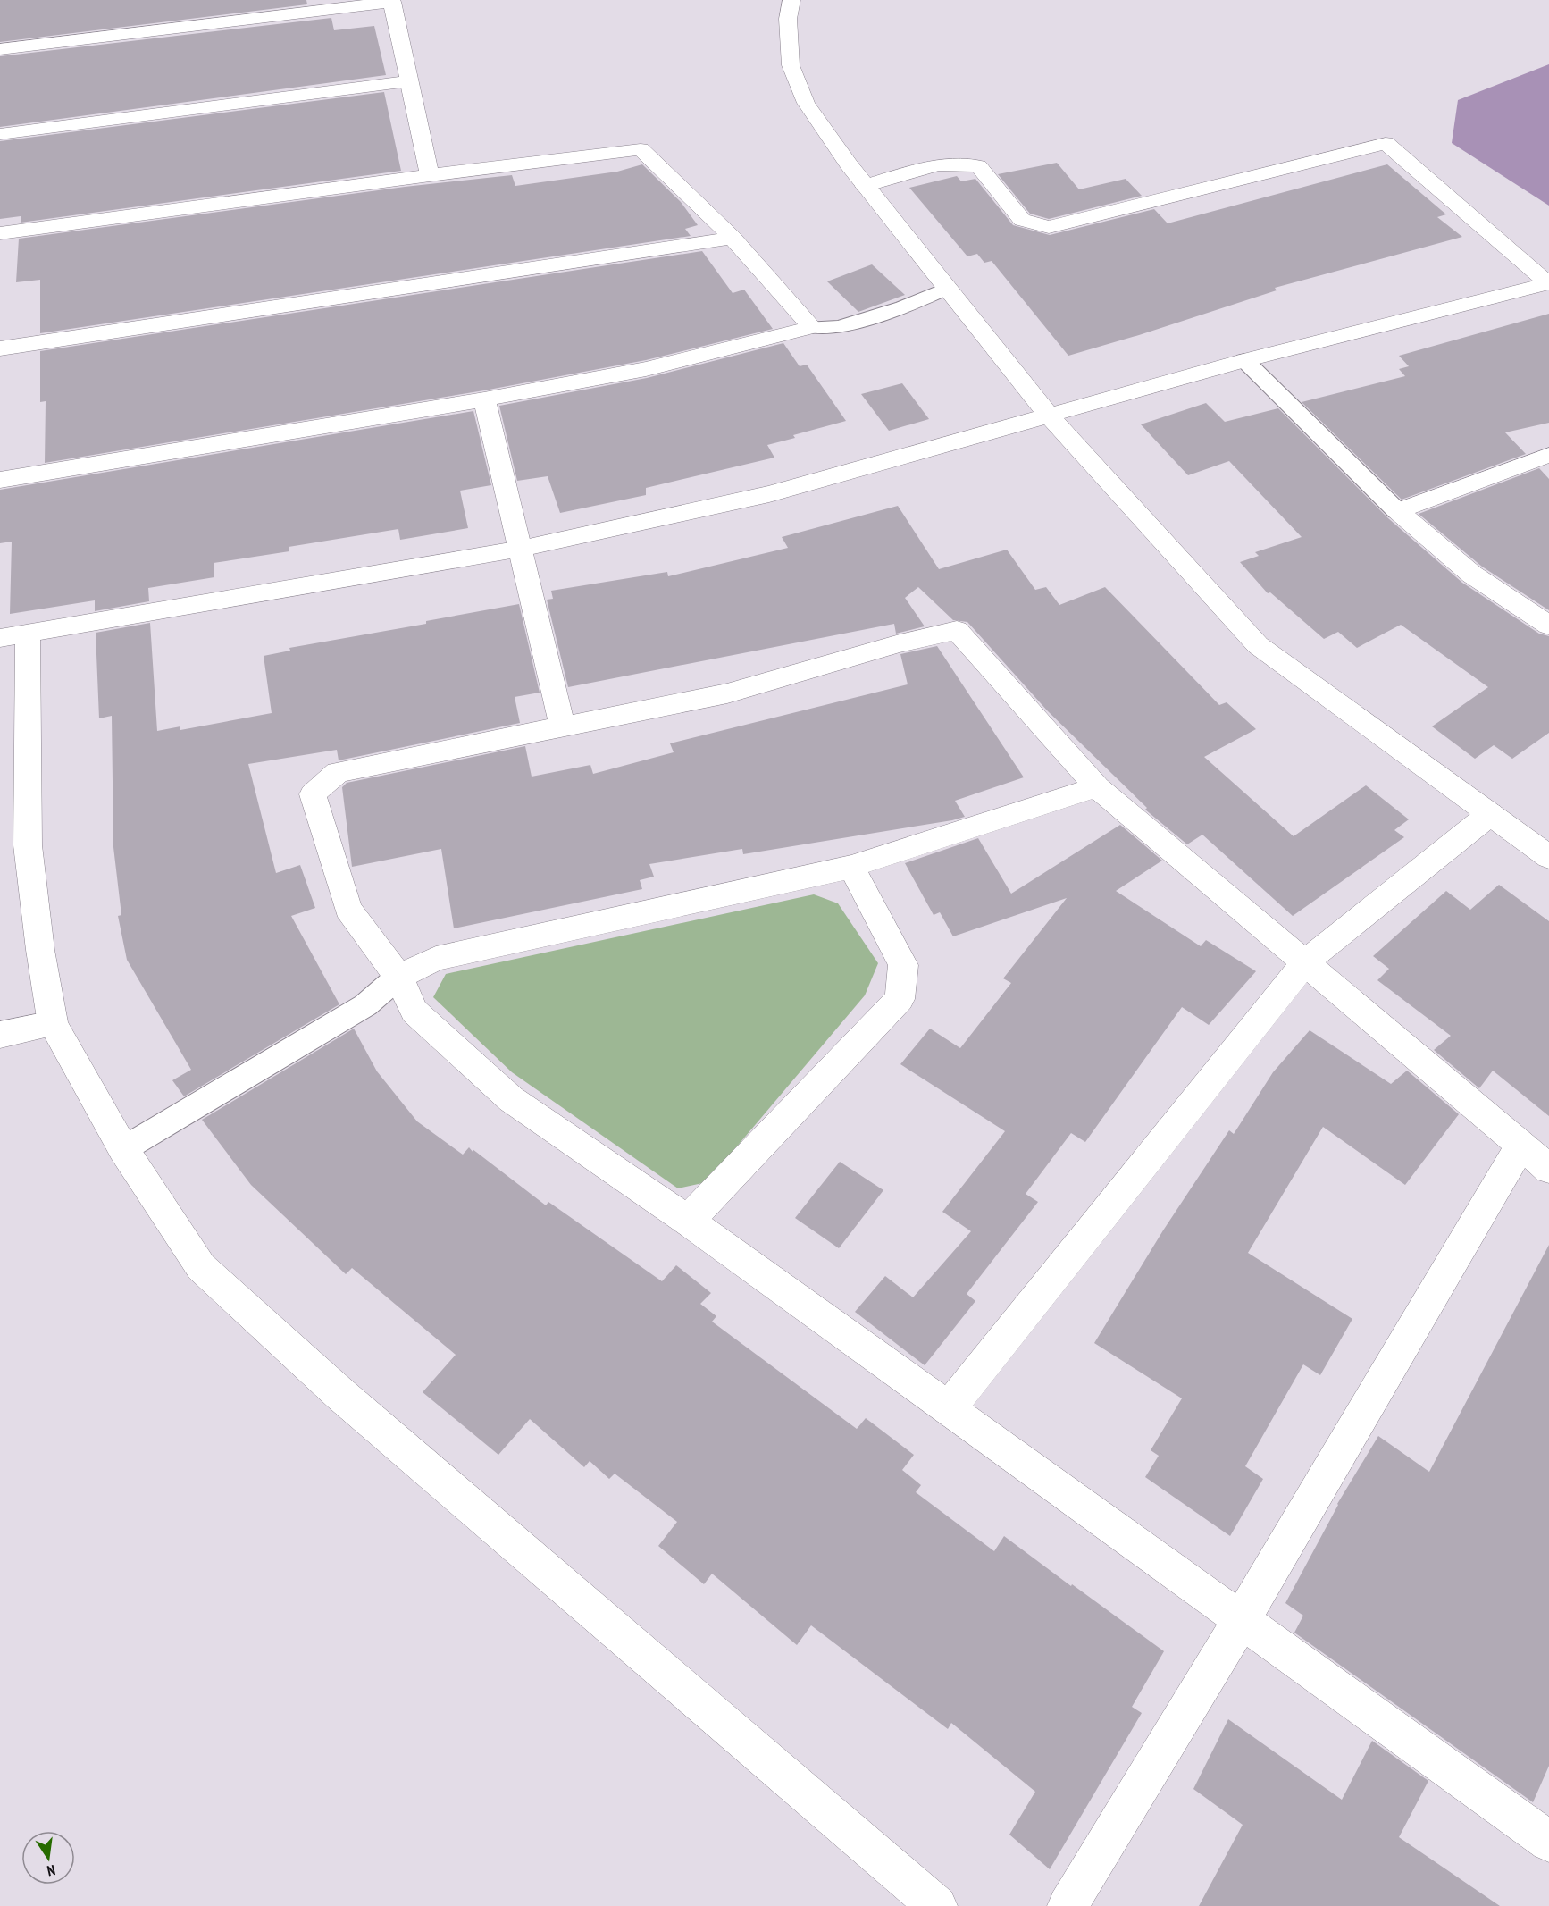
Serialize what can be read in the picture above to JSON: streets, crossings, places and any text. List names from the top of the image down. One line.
{"north":"bottom"}
